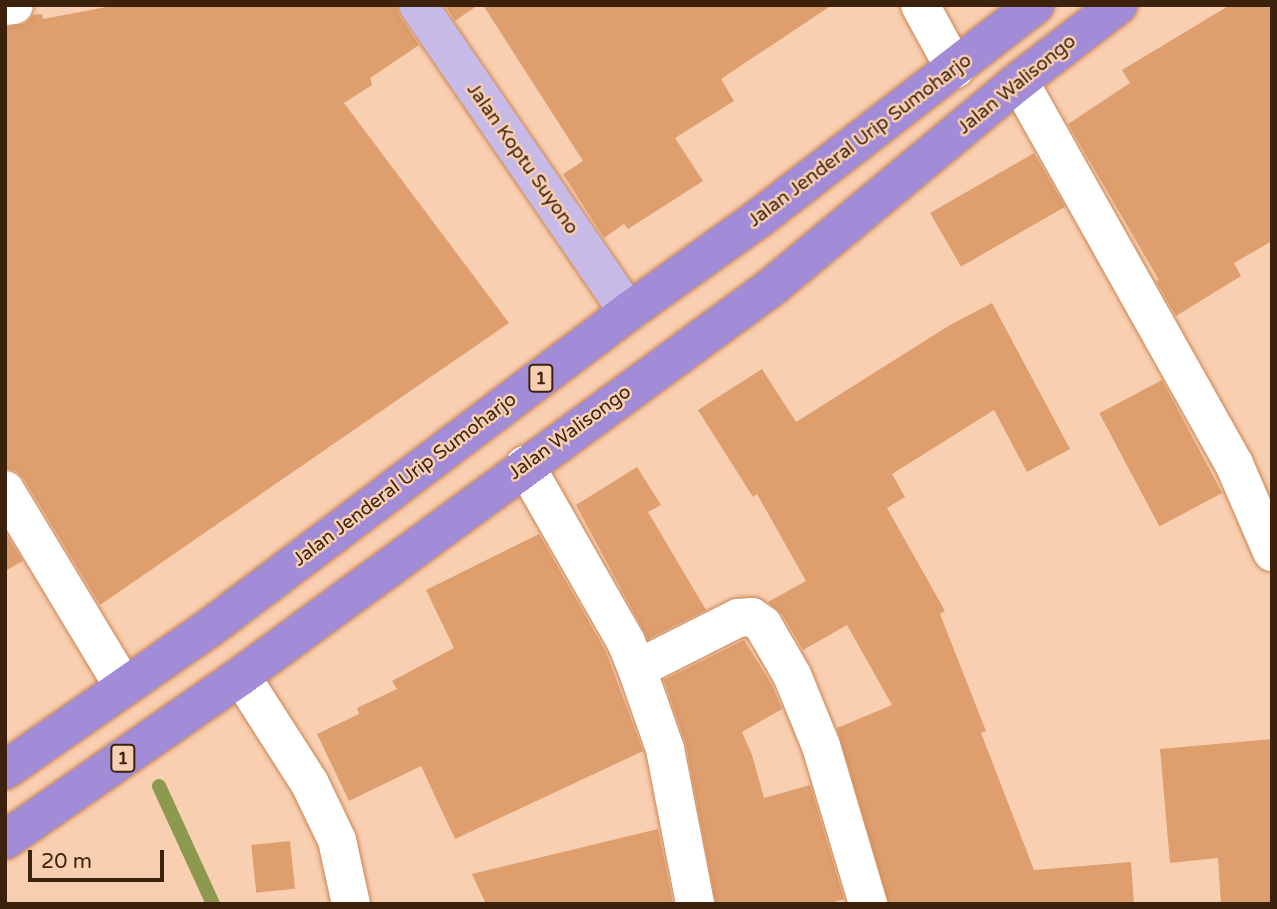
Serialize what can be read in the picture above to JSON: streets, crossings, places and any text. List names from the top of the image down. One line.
{"streets":{"highway":["Jalan Walisongo","Jalan Jenderal Urip Sumoharjo","1"],"main road":["Jalan Koptu Suyono"]},"crossings":[["Jalan Jenderal Urip Sumoharjo","Jalan Koptu Suyono"]],"scale_bar":"20 m"}
